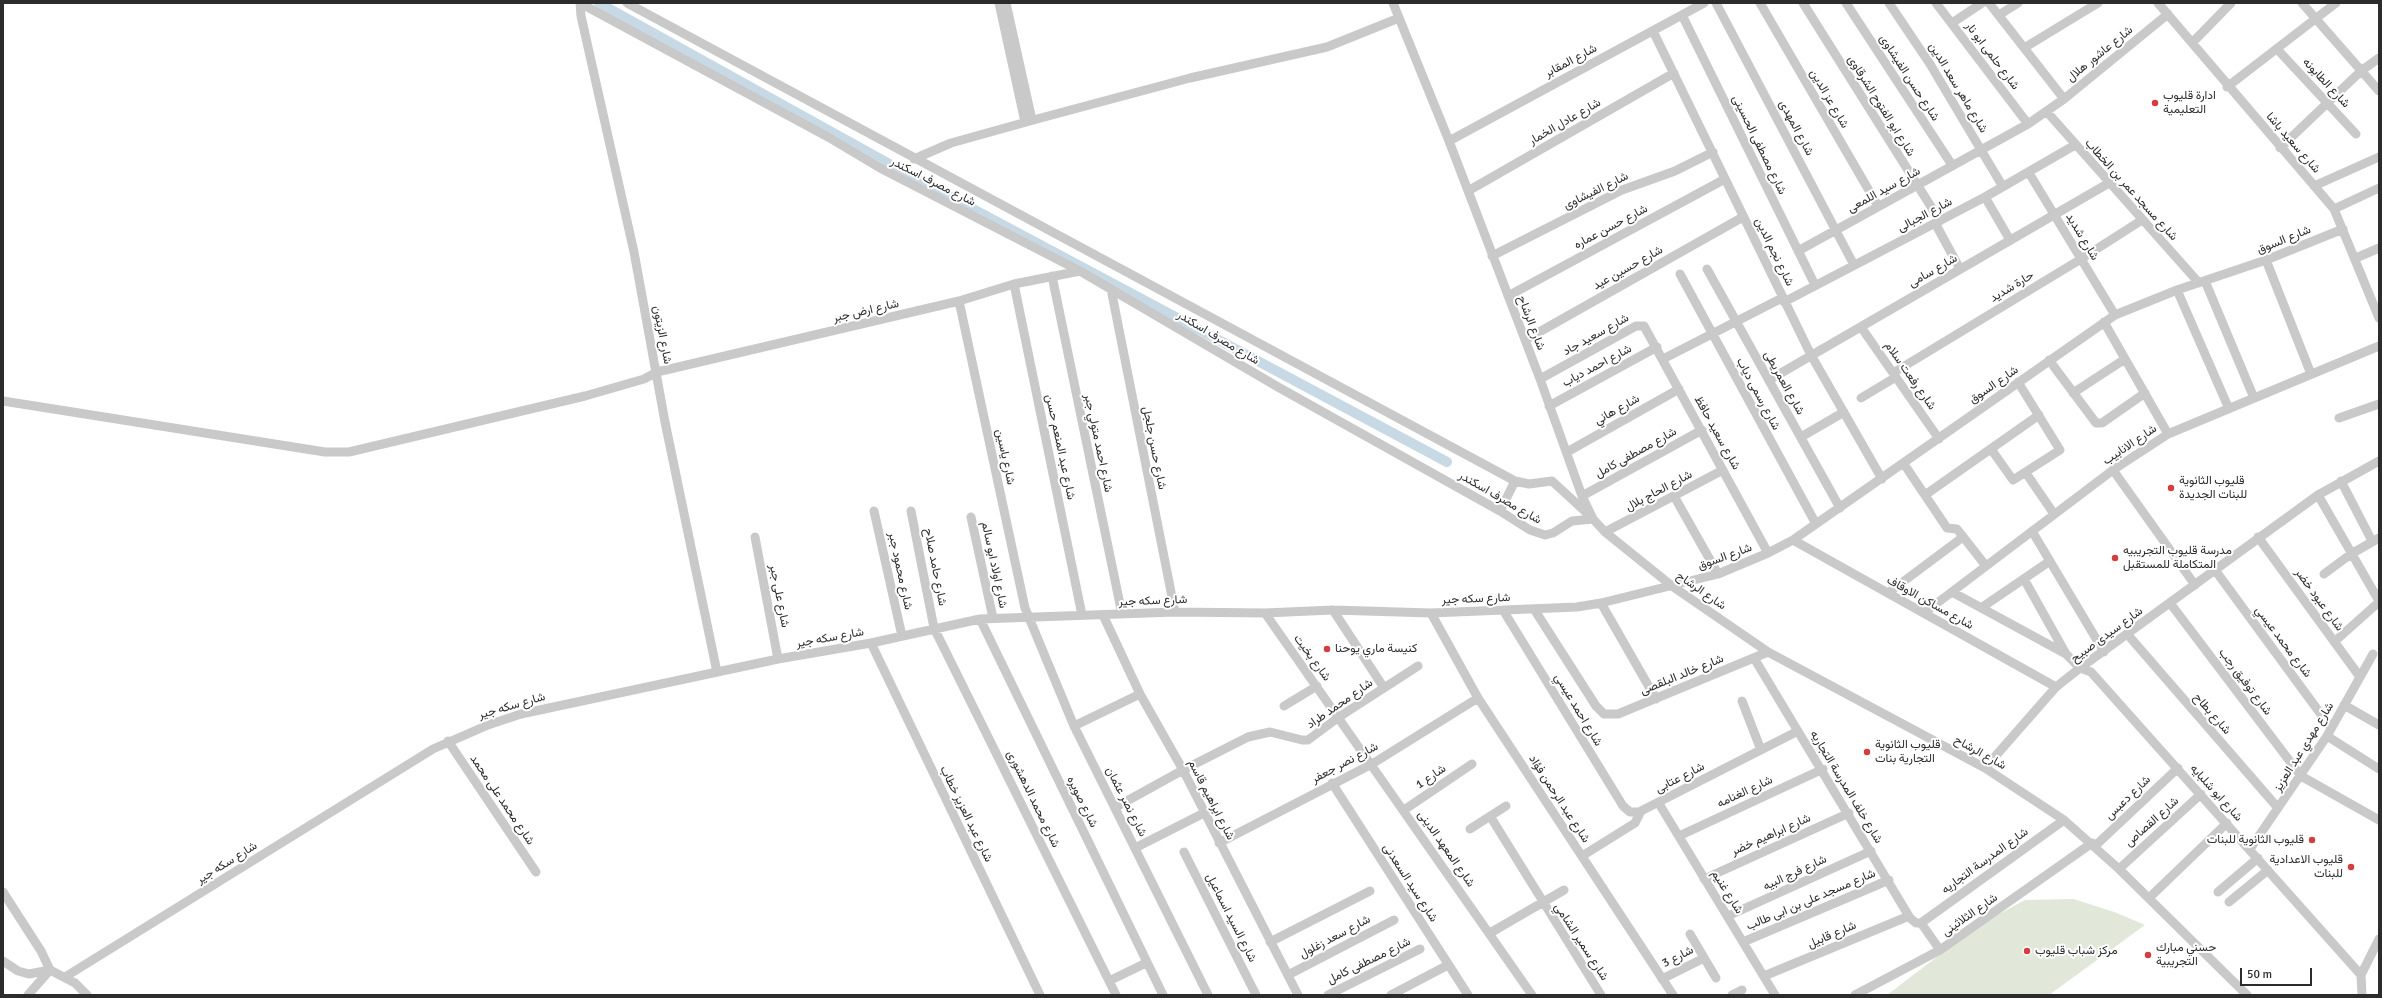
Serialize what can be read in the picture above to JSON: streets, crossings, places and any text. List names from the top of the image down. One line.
{"streets":{"street":["شارع عاشور هلال","شارع حلمى ابو نار","شارع المقابر","شارع حسن الفيشاوى","شارع الطابونه","شارع ماهر سعد الدين","شارع عز الدين","شارع ابو الفتوح الشرقاوى","شارع عادل الخمار","شارع المهدى","شارع سعيد باشا","شارع مصطفى الحسينى","شارع مصرف اسكندر","شارع سيد اللمعى","شارع مسجد عمر بن الخطاب","شارع الفيشاوى","شارع الجبالى","شارع حسن عماره","شارع شديد","شارع السوق","شارع نجم الدين","شارع حسين عيد","شارع سامى","حارة شديد","شارع ارض جبر","شارع الرشاح","شارع الزيتون","شارع سعيد جاد","شارع احمد دياب","شارع رفعت سلام","شارع العمريطى","شارع رسمى دياب","شارع هاني","شارع سعيد حافظ","شارع احمد متولي جبر","شارع الانابيب","شارع عبد المنعم حسن","شارع حسن جلجل","شارع مصطفى كامل","شارع ياسين","شارع الحاج بلال","شارع اولاد ابو سالم","شارع حامد صلاح","شارع محمود جبر","شارع على جبر","شارع سكه جير","شارع عبود خضر","شارع مساكن الاوقاف","شارع سيدى صبيح","شارع محمد عيسي","شارع بخيت","شارع خالد البلقصى","شارع توفيق رجب","شارع محمد طراد","شارع احمد عيسي","شارع بطاح","شارع مهدي عبد العزيز","شارع نصر جعفر","شارع 1","شارع عتابى","شارع خلف المدرسة التجاريه","شارع الغنامه","شارع ابو شلبايه","شارع دعبس","شارع محمد الدهشورى","شارع عبد الرحمن فؤاد","شارع محمد على محمد","شارع ابراهيم قاسم","شارع صويره","شارع نصر عثمان","شارع عبد العزيز خطاب","شارع القصاص","شارع ابراهيم خضر","شارع المعهد الدينى","شارع المدرسة التجاريه","شارع فرج البيه","شارع سيد السعدنى","شارع غنيم","شارع مسجد على بن ابى طالب","شارع الثلاثينى","شارع السيد اسماعيل","شارع قابيل","شارع سعد زغلول","شارع سمير الشامي","شارع 3"]},"crossings":[["شارع عاشور هلال","شارع حلمى ابو نار"],["شارع عاشور هلال","شارع سعيد باشا"],["شارع عاشور هلال","شارع سيد اللمعى"],["شارع عاشور هلال","شارع مسجد عمر بن الخطاب"],["شارع حلمى ابو نار","شارع سيد اللمعى"],["شارع المقابر","شارع مصطفى الحسينى"],["شارع المقابر","شارع نجم الدين"],["شارع المقابر","شارع الرشاح"],["شارع حسن الفيشاوى","شارع سيد اللمعى"],["شارع ماهر سعد الدين","شارع سيد اللمعى"],["شارع ماهر سعد الدين","شارع الجبالى"],["شارع عز الدين","شارع سيد اللمعى"],["شارع ابو الفتوح الشرقاوى","شارع سيد اللمعى"],["شارع ابو الفتوح الشرقاوى","شارع الجبالى"],["شارع ابو الفتوح الشرقاوى","شارع سامى"],["شارع عادل الخمار","شارع نجم الدين"],["شارع عادل الخمار","شارع الرشاح"],["شارع المهدى","شارع سيد اللمعى"],["شارع المهدى","شارع الجبالى"],["شارع سعيد باشا","شارع السوق"],["شارع مصطفى الحسينى","شارع سيد اللمعى"],["شارع مصطفى الحسينى","شارع الجبالى"],["شارع مصرف اسكندر","شارع ارض جبر"],["شارع مصرف اسكندر","شارع الرشاح"],["شارع مصرف اسكندر","شارع الزيتون"],["شارع مصرف اسكندر","شارع حسن جلجل"],["شارع مسجد عمر بن الخطاب","شارع الجبالى"],["شارع مسجد عمر بن الخطاب","شارع السوق"],["شارع مسجد عمر بن الخطاب","شارع سامى"],["شارع مسجد عمر بن الخطاب","حارة شديد"],["شارع مسجد عمر بن الخطاب","شارع الانابيب"],["شارع الفيشاوى","شارع نجم الدين"],["شارع الفيشاوى","شارع الرشاح"],["شارع الجبالى","شارع شديد"],["شارع الجبالى","شارع نجم الدين"],["شارع الجبالى","شارع العمريطى"],["شارع الجبالى","شارع رسمى دياب"],["شارع الجبالى","شارع سعيد حافظ"],["شارع حسن عماره","شارع نجم الدين"],["شارع حسن عماره","شارع الرشاح"],["شارع شديد","شارع السوق"],["شارع شديد","شارع سامى"],["شارع شديد","حارة شديد"],["شارع السوق","شارع نجم الدين"],["شارع السوق","شارع الرشاح"],["شارع السوق","شارع رفعت سلام"],["شارع السوق","شارع العمريطى"],["شارع السوق","شارع رسمى دياب"],["شارع السوق","شارع سعيد حافظ"],["شارع السوق","شارع سكه جير"],["شارع السوق","شارع مساكن الاوقاف"],["شارع نجم الدين","شارع حسين عيد"],["شارع نجم الدين","شارع سامى"],["شارع حسين عيد","شارع الرشاح"],["شارع سامى","شارع رفعت سلام"],["شارع سامى","شارع العمريطى"],["حارة شديد","شارع رفعت سلام"],["شارع ارض جبر","شارع الزيتون"],["شارع ارض جبر","شارع احمد متولي جبر"],["شارع ارض جبر","شارع عبد المنعم حسن"],["شارع ارض جبر","شارع ياسين"],["شارع الرشاح","شارع سعيد جاد"],["شارع الرشاح","شارع احمد دياب"],["شارع الرشاح","شارع هاني"],["شارع الرشاح","شارع مصطفى كامل"],["شارع الرشاح","شارع الحاج بلال"],["شارع الرشاح","شارع سكه جير"],["شارع الرشاح","شارع سيدى صبيح"],["شارع الرشاح","شارع خالد البلقصى"],["شارع الرشاح","شارع دعبس"],["شارع الرشاح","شارع القصاص"],["شارع الرشاح","شارع المدرسة التجاريه"],["شارع الرشاح","شارع الثلاثينى"],["شارع الزيتون","شارع سكه جير"],["شارع سعيد جاد","شارع سعيد حافظ"],["شارع احمد دياب","شارع سعيد حافظ"],["شارع هاني","شارع سعيد حافظ"],["شارع سعيد حافظ","شارع مصطفى كامل"],["شارع سعيد حافظ","شارع الحاج بلال"],["شارع احمد متولي جبر","شارع سكه جير"],["شارع الانابيب","شارع مساكن الاوقاف"],["شارع عبد المنعم حسن","شارع سكه جير"],["شارع حسن جلجل","شارع سكه جير"],["شارع ياسين","شارع سكه جير"],["شارع ياسين","شارع نصر عثمان"],["شارع اولاد ابو سالم","شارع سكه جير"],["شارع حامد صلاح","شارع سكه جير"],["شارع حامد صلاح","شارع محمد الدهشورى"],["شارع محمود جبر","شارع سكه جير"],["شارع على جبر","شارع سكه جير"],["شارع سكه جير","شارع بخيت"],["شارع سكه جير","شارع خالد البلقصى"],["شارع سكه جير","شارع احمد عيسي"],["شارع سكه جير","شارع محمد الدهشورى"],["شارع سكه جير","شارع عبد الرحمن فؤاد"],["شارع سكه جير","شارع محمد على محمد"],["شارع سكه جير","شارع ابراهيم قاسم"],["شارع سكه جير","شارع صويره"],["شارع سكه جير","شارع نصر عثمان"],["شارع سكه جير","شارع عبد العزيز خطاب"],["شارع عبود خضر","شارع سيدى صبيح"],["شارع عبود خضر","شارع مهدي عبد العزيز"],["شارع مساكن الاوقاف","شارع سيدى صبيح"],["شارع سيدى صبيح","شارع محمد عيسي"],["شارع سيدى صبيح","شارع توفيق رجب"],["شارع سيدى صبيح","شارع بطاح"],["شارع سيدى صبيح","شارع ابو شلبايه"],["شارع محمد عيسي","شارع مهدي عبد العزيز"],["شارع بخيت","شارع محمد طراد"],["شارع بخيت","شارع المعهد الدينى"],["شارع خالد البلقصى","شارع خلف المدرسة التجاريه"],["شارع توفيق رجب","شارع مهدي عبد العزيز"],["شارع محمد طراد","شارع ابراهيم قاسم"],["شارع محمد طراد","شارع نصر عثمان"],["شارع محمد طراد","شارع المعهد الدينى"],["شارع احمد عيسي","شارع عتابى"],["شارع بطاح","شارع مهدي عبد العزيز"],["شارع مهدي عبد العزيز","شارع ابو شلبايه"],["شارع نصر جعفر","شارع عبد الرحمن فؤاد"],["شارع نصر جعفر","شارع ابراهيم قاسم"],["شارع نصر جعفر","شارع المعهد الدينى"],["شارع نصر جعفر","شارع سيد السعدنى"],["شارع 1","شارع المعهد الدينى"],["شارع عتابى","شارع خلف المدرسة التجاريه"],["شارع عتابى","شارع عبد الرحمن فؤاد"],["شارع عتابى","شارع غنيم"],["شارع خلف المدرسة التجاريه","شارع الغنامه"],["شارع خلف المدرسة التجاريه","شارع ابراهيم خضر"],["شارع خلف المدرسة التجاريه","شارع المدرسة التجاريه"],["شارع خلف المدرسة التجاريه","شارع فرج البيه"],["شارع خلف المدرسة التجاريه","شارع مسجد على بن ابى طالب"],["شارع خلف المدرسة التجاريه","شارع قابيل"],["شارع الغنامه","شارع غنيم"],["شارع ابو شلبايه","شارع دعبس"],["شارع ابو شلبايه","شارع القصاص"],["شارع دعبس","شارع الثلاثينى"],["شارع عبد الرحمن فؤاد","شارع 3"],["شارع ابراهيم قاسم","شارع سعد زغلول"],["شارع ابراهيم خضر","شارع غنيم"],["شارع فرج البيه","شارع غنيم"],["شارع غنيم","شارع مسجد على بن ابى طالب"],["شارع غنيم","شارع قابيل"]],"places":["ادارة قليوب التعليمية","قليوب الثانوية للبنات الجديدة","مدرسة قليوب التجريبيه المتكاملة للمستقبل","كنيسة ماري يوحنا","قليوب الثانوية التجارية بنات","قليوب الثانوية للبنات","قليوب الاعدادية للبنات","مركز شباب قليوب","حسني مبارك التجريبية"],"scale_bar":"50 m"}
